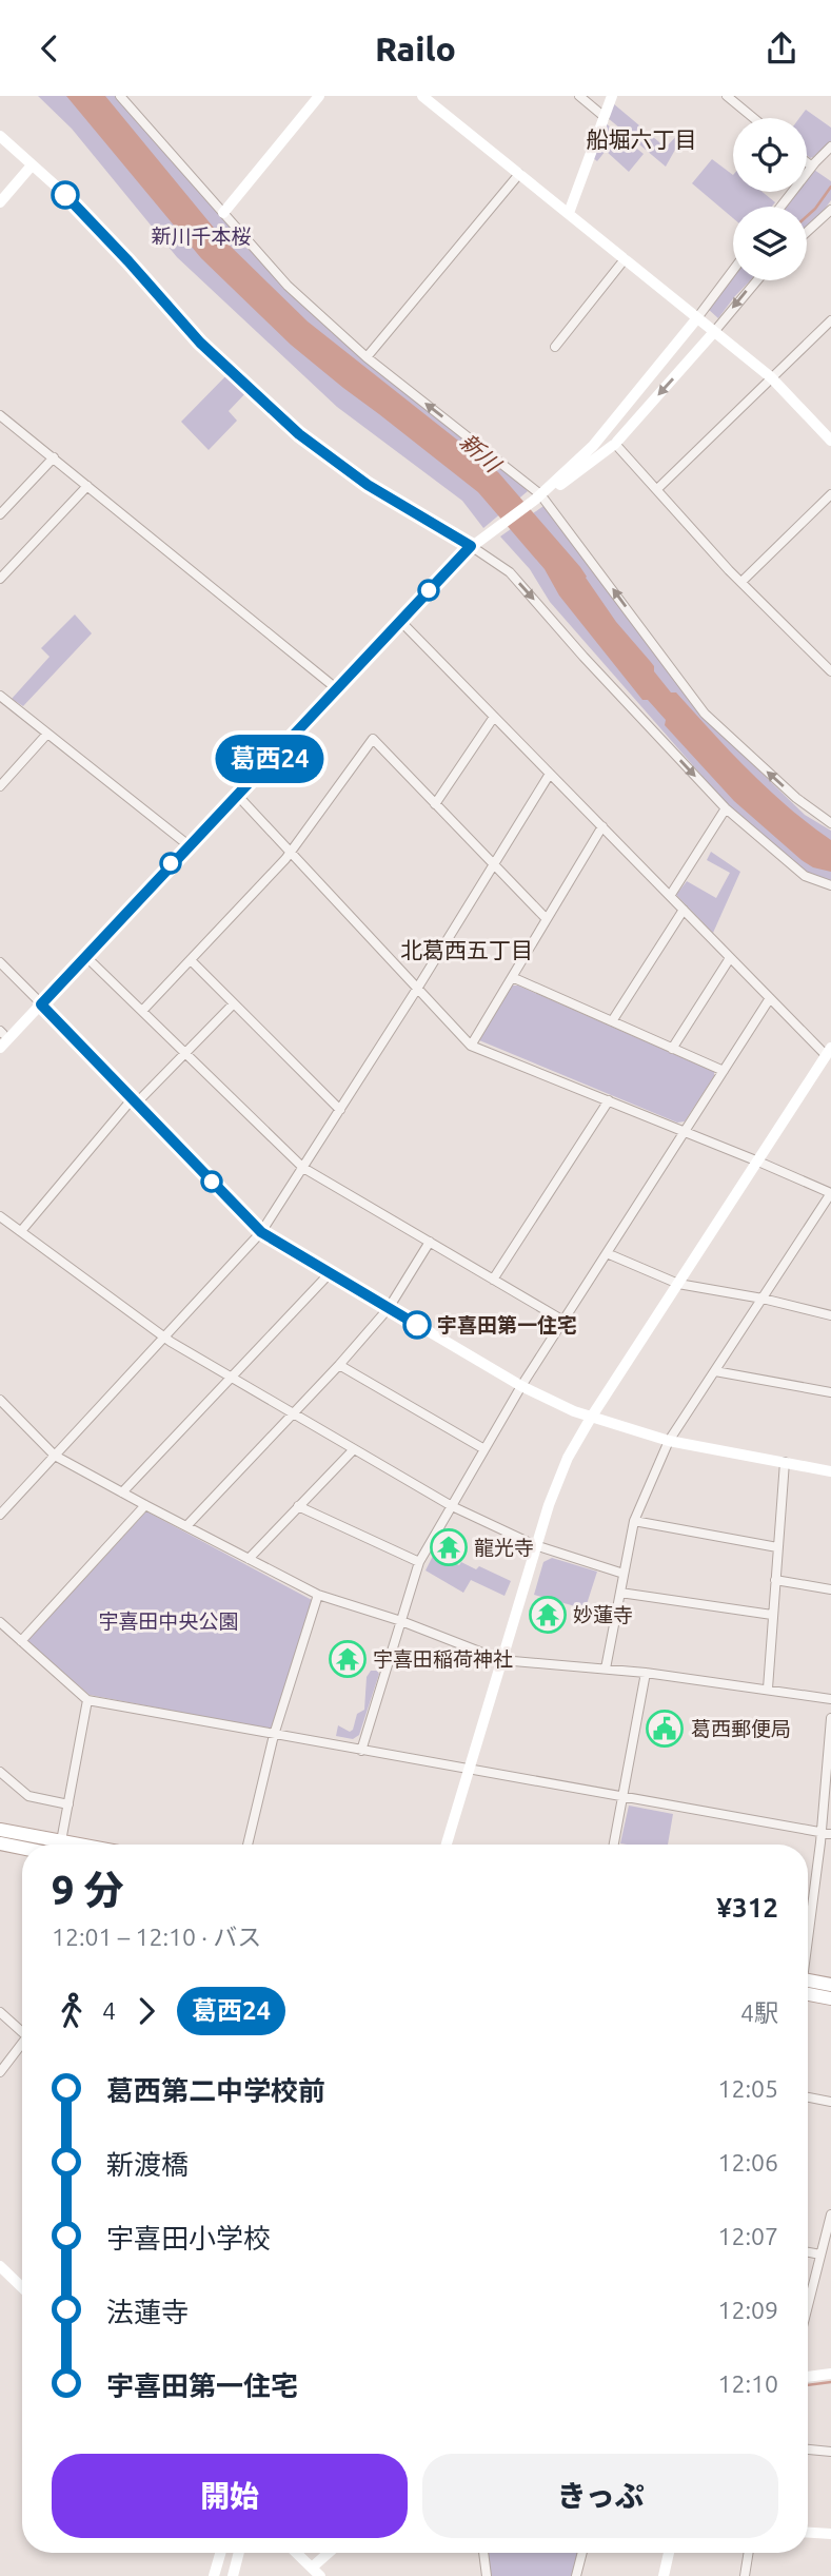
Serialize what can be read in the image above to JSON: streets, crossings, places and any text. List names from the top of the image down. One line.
{"districts":["船堀六丁目","北葛西五丁目"],"water":["新川"],"parks":["新川千本桜","宇喜田中央公園"],"places":{"other":["宇喜田第一住宅"],"temple":["龍光寺","妙蓮寺","宇喜田稲荷神社"],"public building":["葛西郵便局"]},"lines":["bus line 葛西24"],"page":{"header":"Railo","on_map":"葛西24","heading":["9 分","12:01 – 12:10 · バス","¥312"],"legs":["4","葛西24","4駅"],"list":[{"name":"葛西第二中学校前","value":"12:05"},{"name":"新渡橋","value":"12:06"},{"name":"宇喜田小学校","value":"12:07"},{"name":"法蓮寺","value":"12:09"},{"name":"宇喜田第一住宅","value":"12:10"}],"buttons":["開始","きっぷ"]}}
